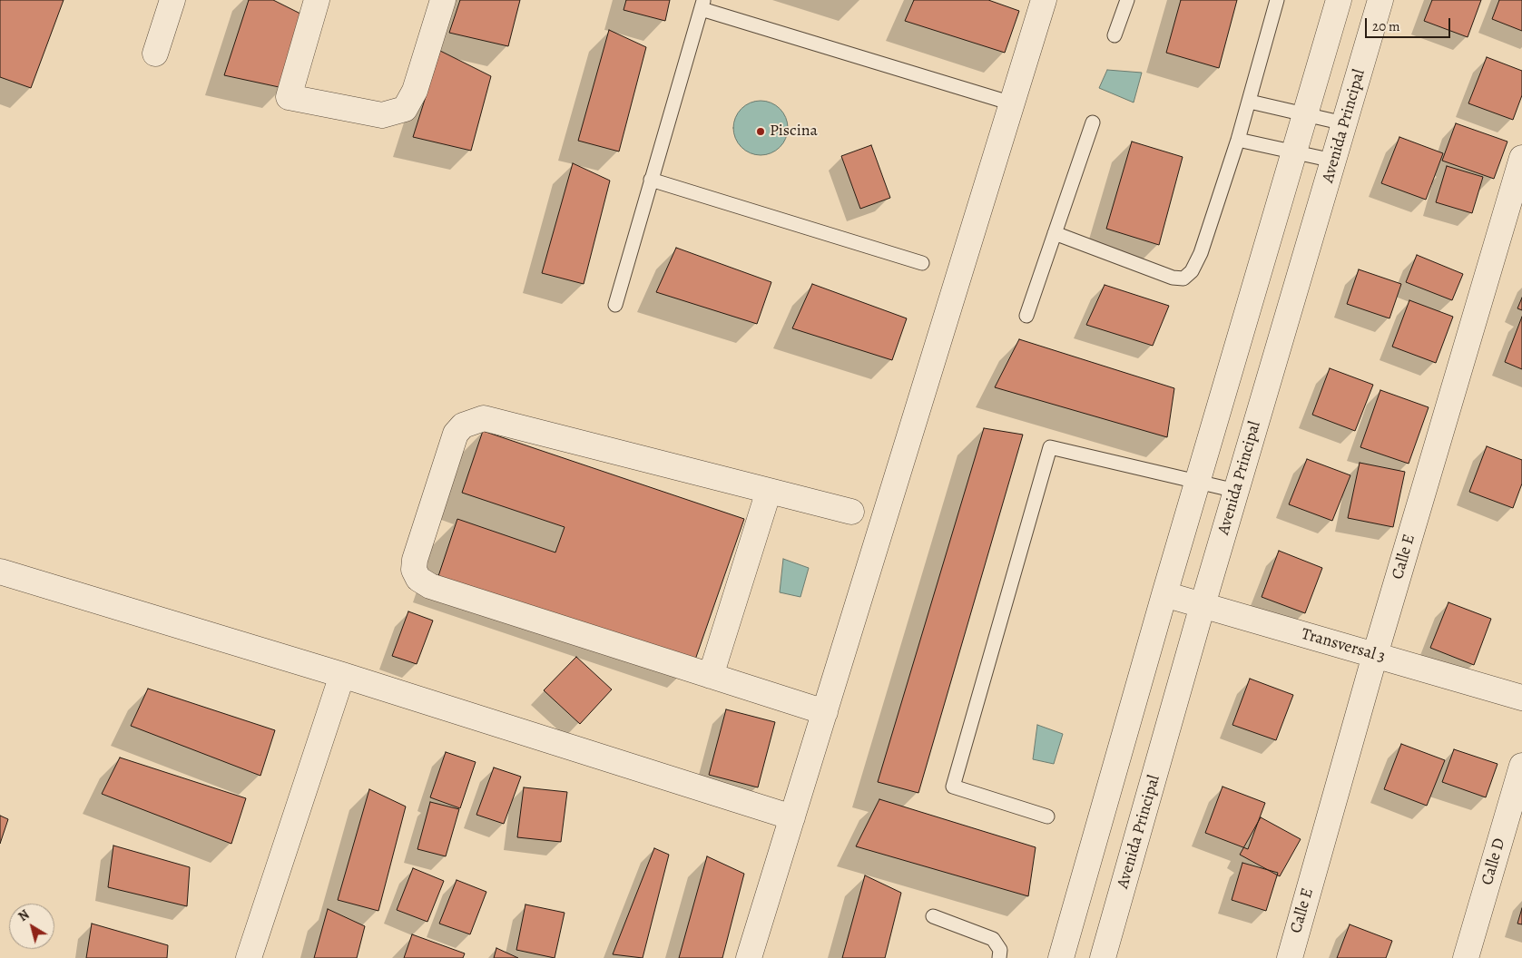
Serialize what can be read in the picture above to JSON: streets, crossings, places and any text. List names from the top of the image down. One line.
{"streets":{"street":["Avenida Principal","Calle E","Transversal 3","Calle D"]},"crossings":[["Avenida Principal","Transversal 3"],["Calle E","Transversal 3"]],"places":["Piscina"],"scale_bar":"20 m","north":"top left"}
